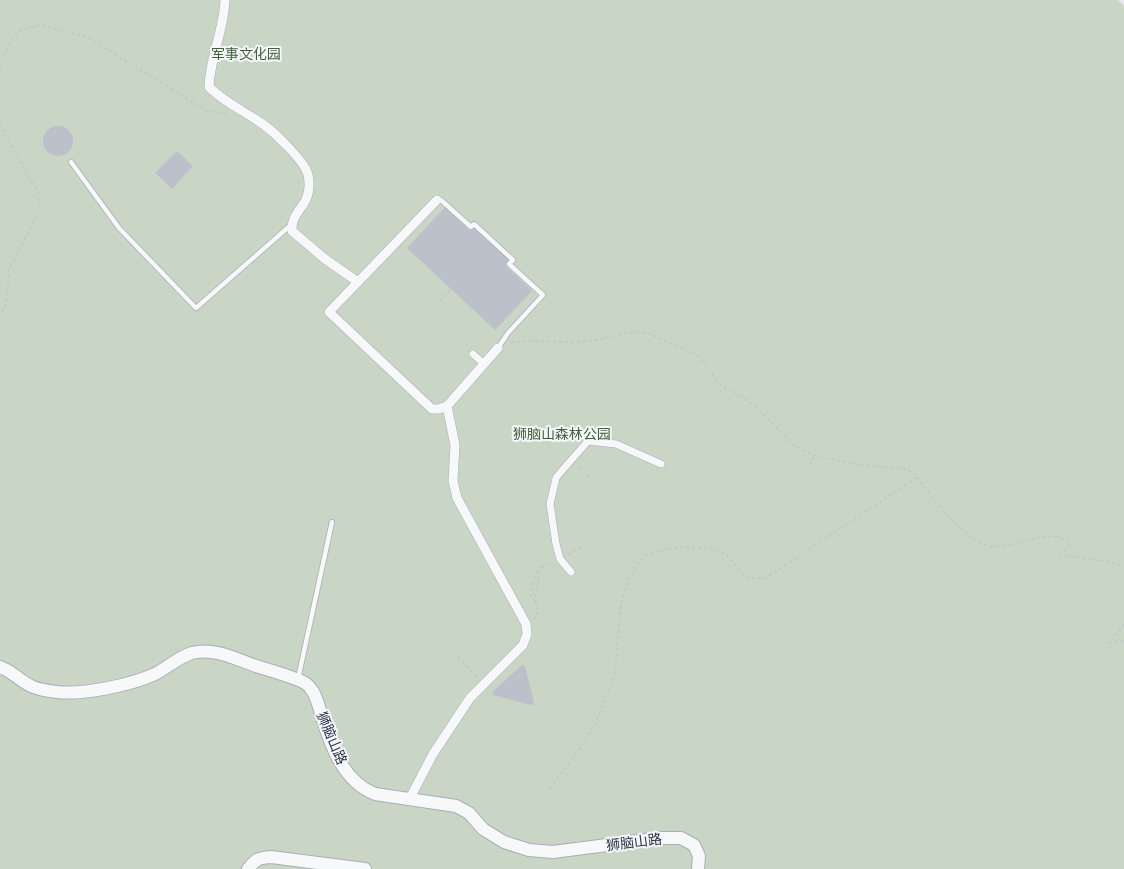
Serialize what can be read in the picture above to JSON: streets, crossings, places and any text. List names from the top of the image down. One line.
{"streets":{"street":["狮脑山路"]},"parks":["军事文化园","狮脑山森林公园"]}
